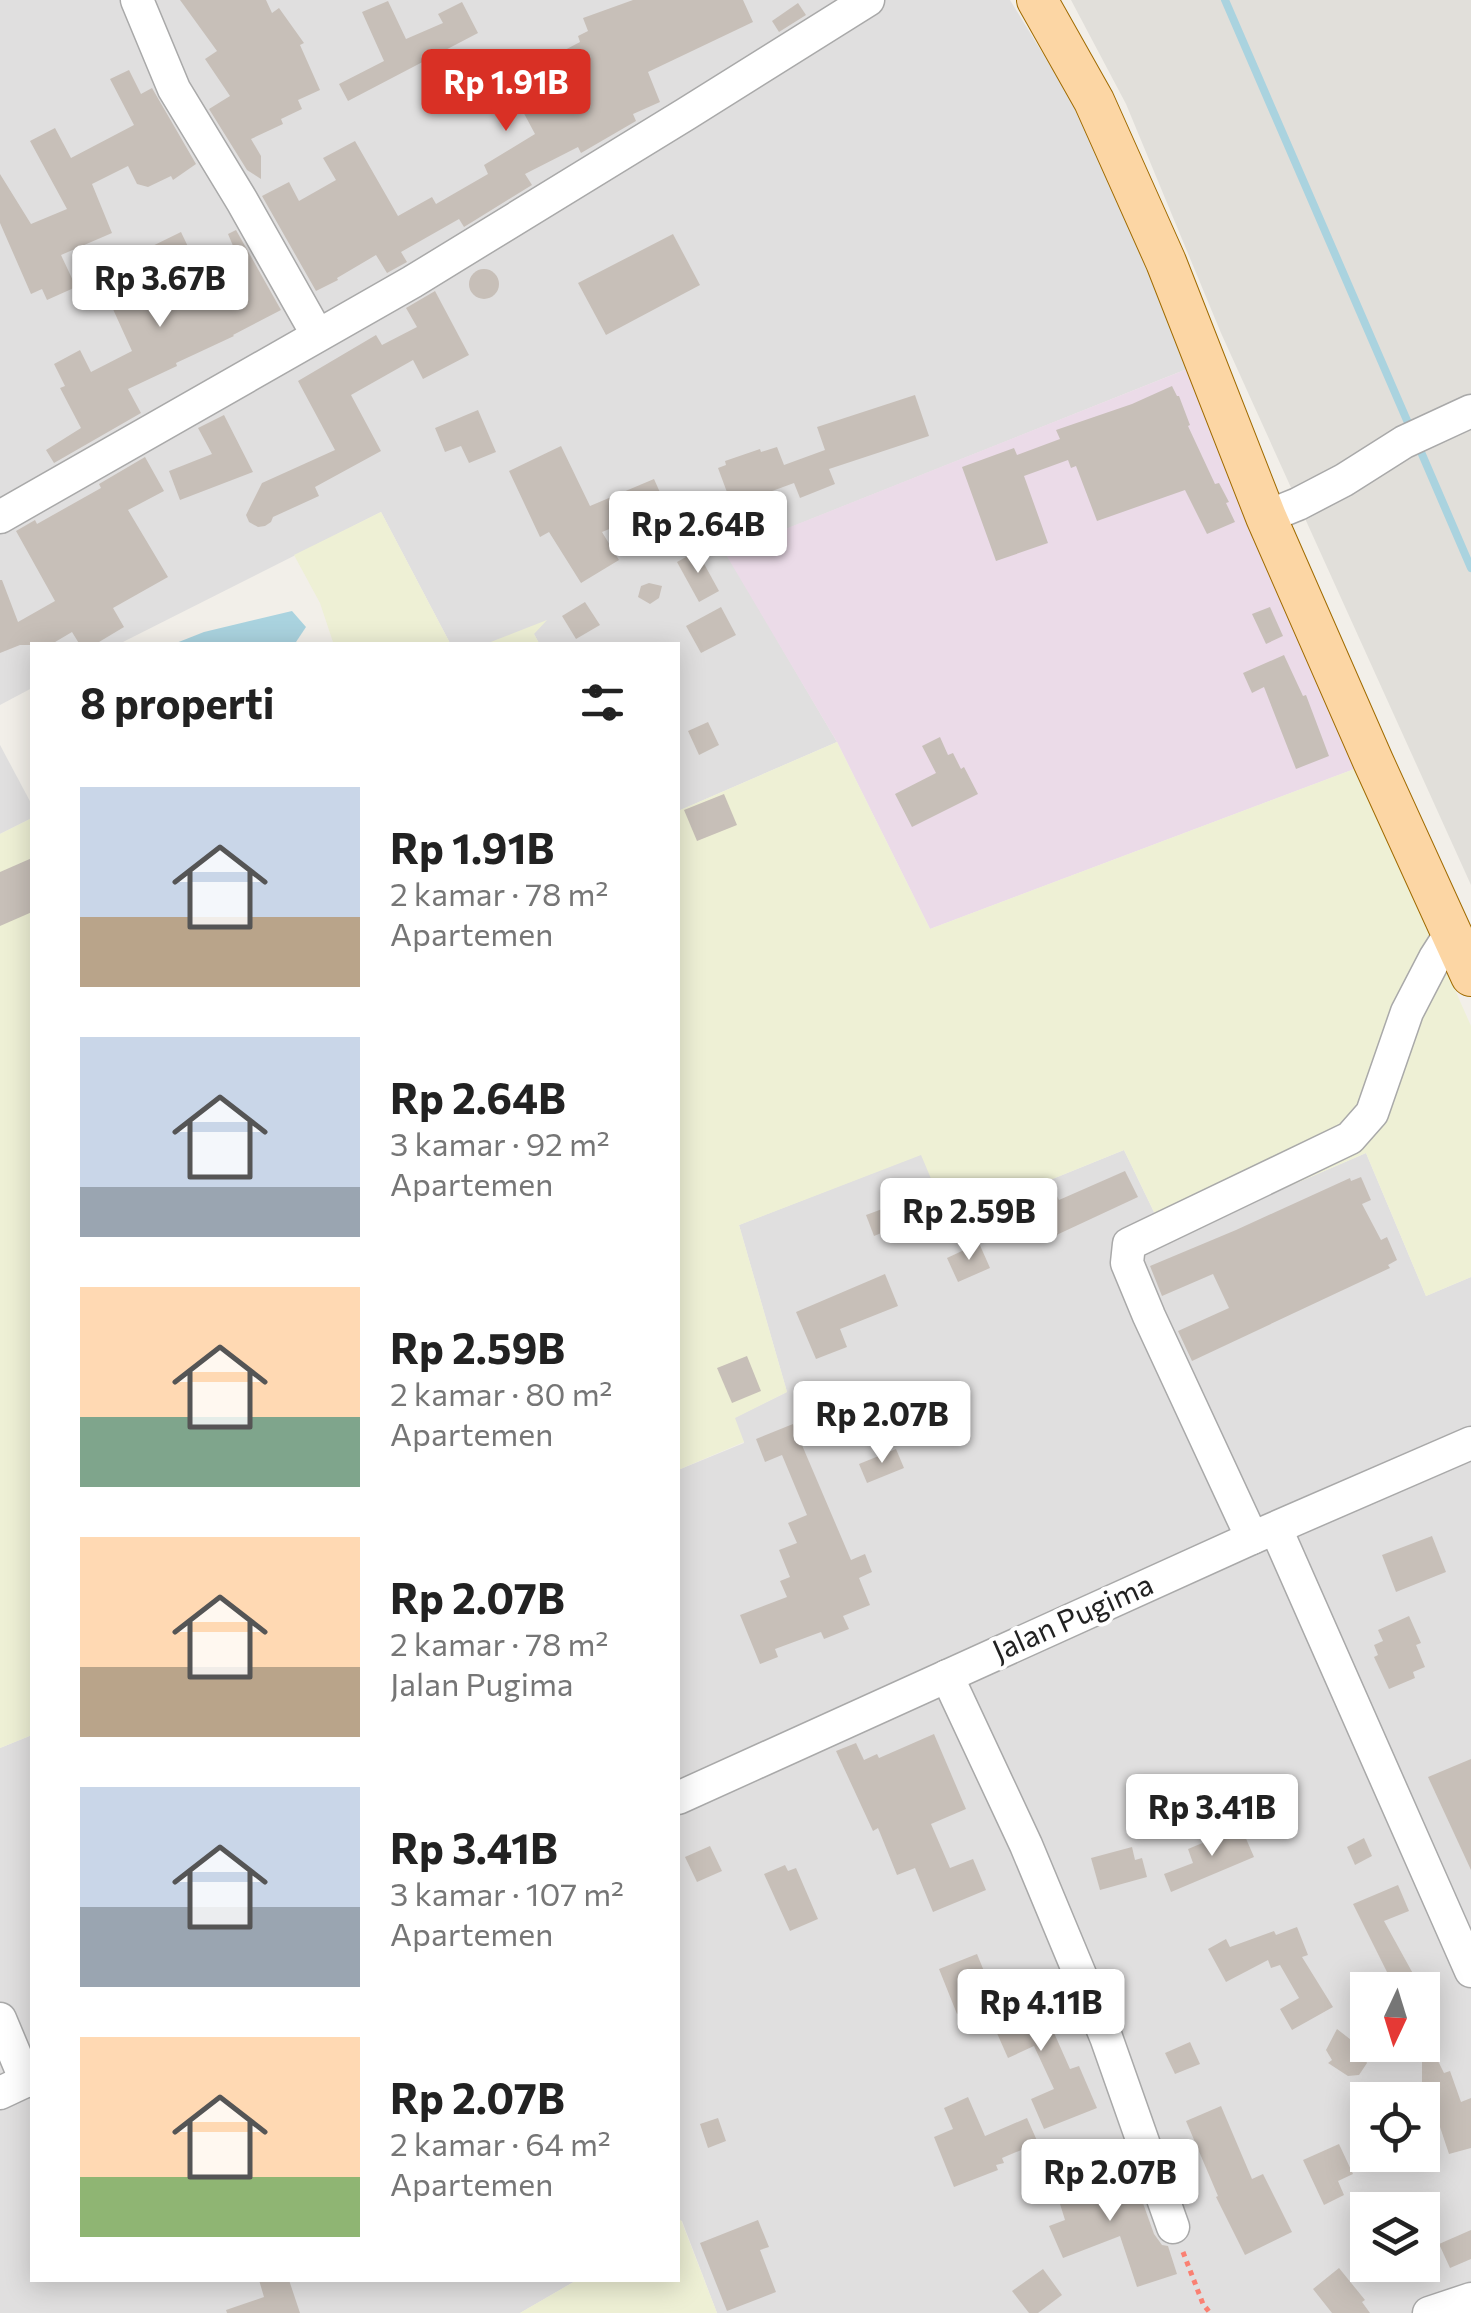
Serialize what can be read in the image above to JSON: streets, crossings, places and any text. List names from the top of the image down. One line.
{"streets":{"street":["Jalan Pugima"]},"north":"bottom","page":{"price":["Rp 1.91B","Rp 3.67B","Rp 2.64B","Rp 2.59B","Rp 2.07B","Rp 3.41B","Rp 4.11B","Rp 2.07B"],"heading":"8 properti","list":[{"name":"Rp 1.91B","note":"2 kamar · 78 m² · Apartemen"},{"name":"Rp 2.64B","note":"3 kamar · 92 m² · Apartemen"},{"name":"Rp 2.59B","note":"2 kamar · 80 m² · Apartemen"},{"name":"Rp 2.07B","note":"2 kamar · 78 m² · Jalan Pugima"},{"name":"Rp 3.41B","note":"3 kamar · 107 m² · Apartemen"},{"name":"Rp 2.07B","note":"2 kamar · 64 m² · Apartemen"}]}}
